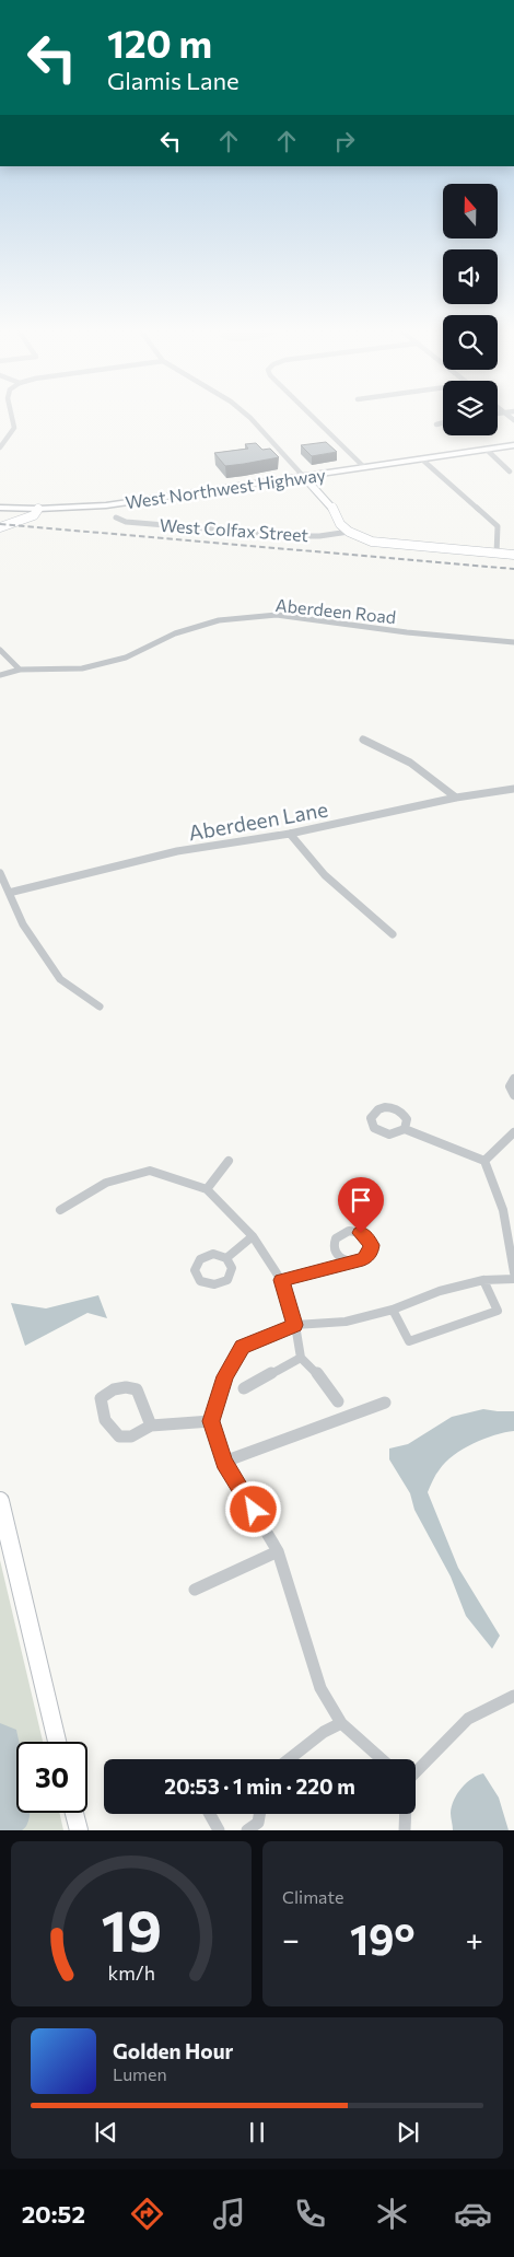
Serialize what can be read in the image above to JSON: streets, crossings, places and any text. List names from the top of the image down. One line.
{"streets":{"main road":["West Northwest Highway"],"street":["West Colfax Street","Aberdeen Road","Aberdeen Lane"]},"north":"top","page":{"turn":["120 m","Glamis Lane"],"limit":"30","trip":"20:53 · 1 min · 220 m","tile":"Climate","heat":["−","19°","+"],"song":["Golden Hour","Lumen"],"tabs":"20:52","gauge":["19","km/h"]}}
